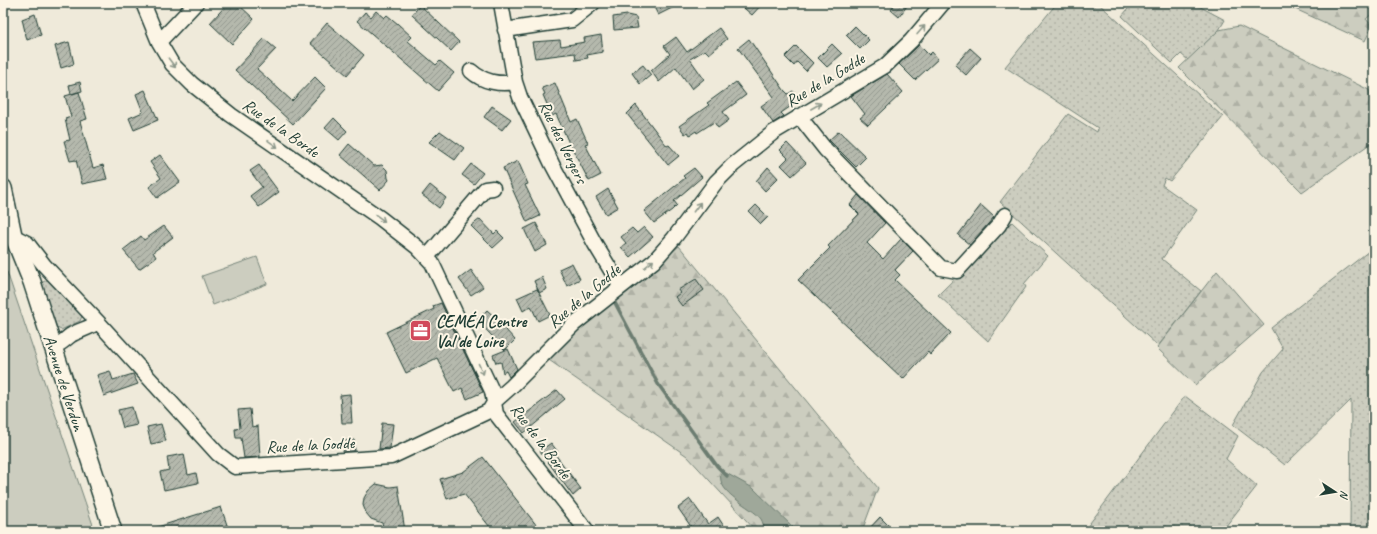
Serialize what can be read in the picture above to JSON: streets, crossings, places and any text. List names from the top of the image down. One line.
{"streets":{"main road":["Avenue de Verdun"],"street":["Rue de la Godde","Rue de la Borde","Rue des Vergers"]},"crossings":[["Rue de la Godde","Rue de la Borde"],["Rue de la Godde","Rue des Vergers"],["Rue de la Godde","Avenue de Verdun"]],"one_way":["Rue de la Godde","Rue de la Borde"],"places":{"office":["CEMÉA Centre Val de Loire"]},"north":"right"}
